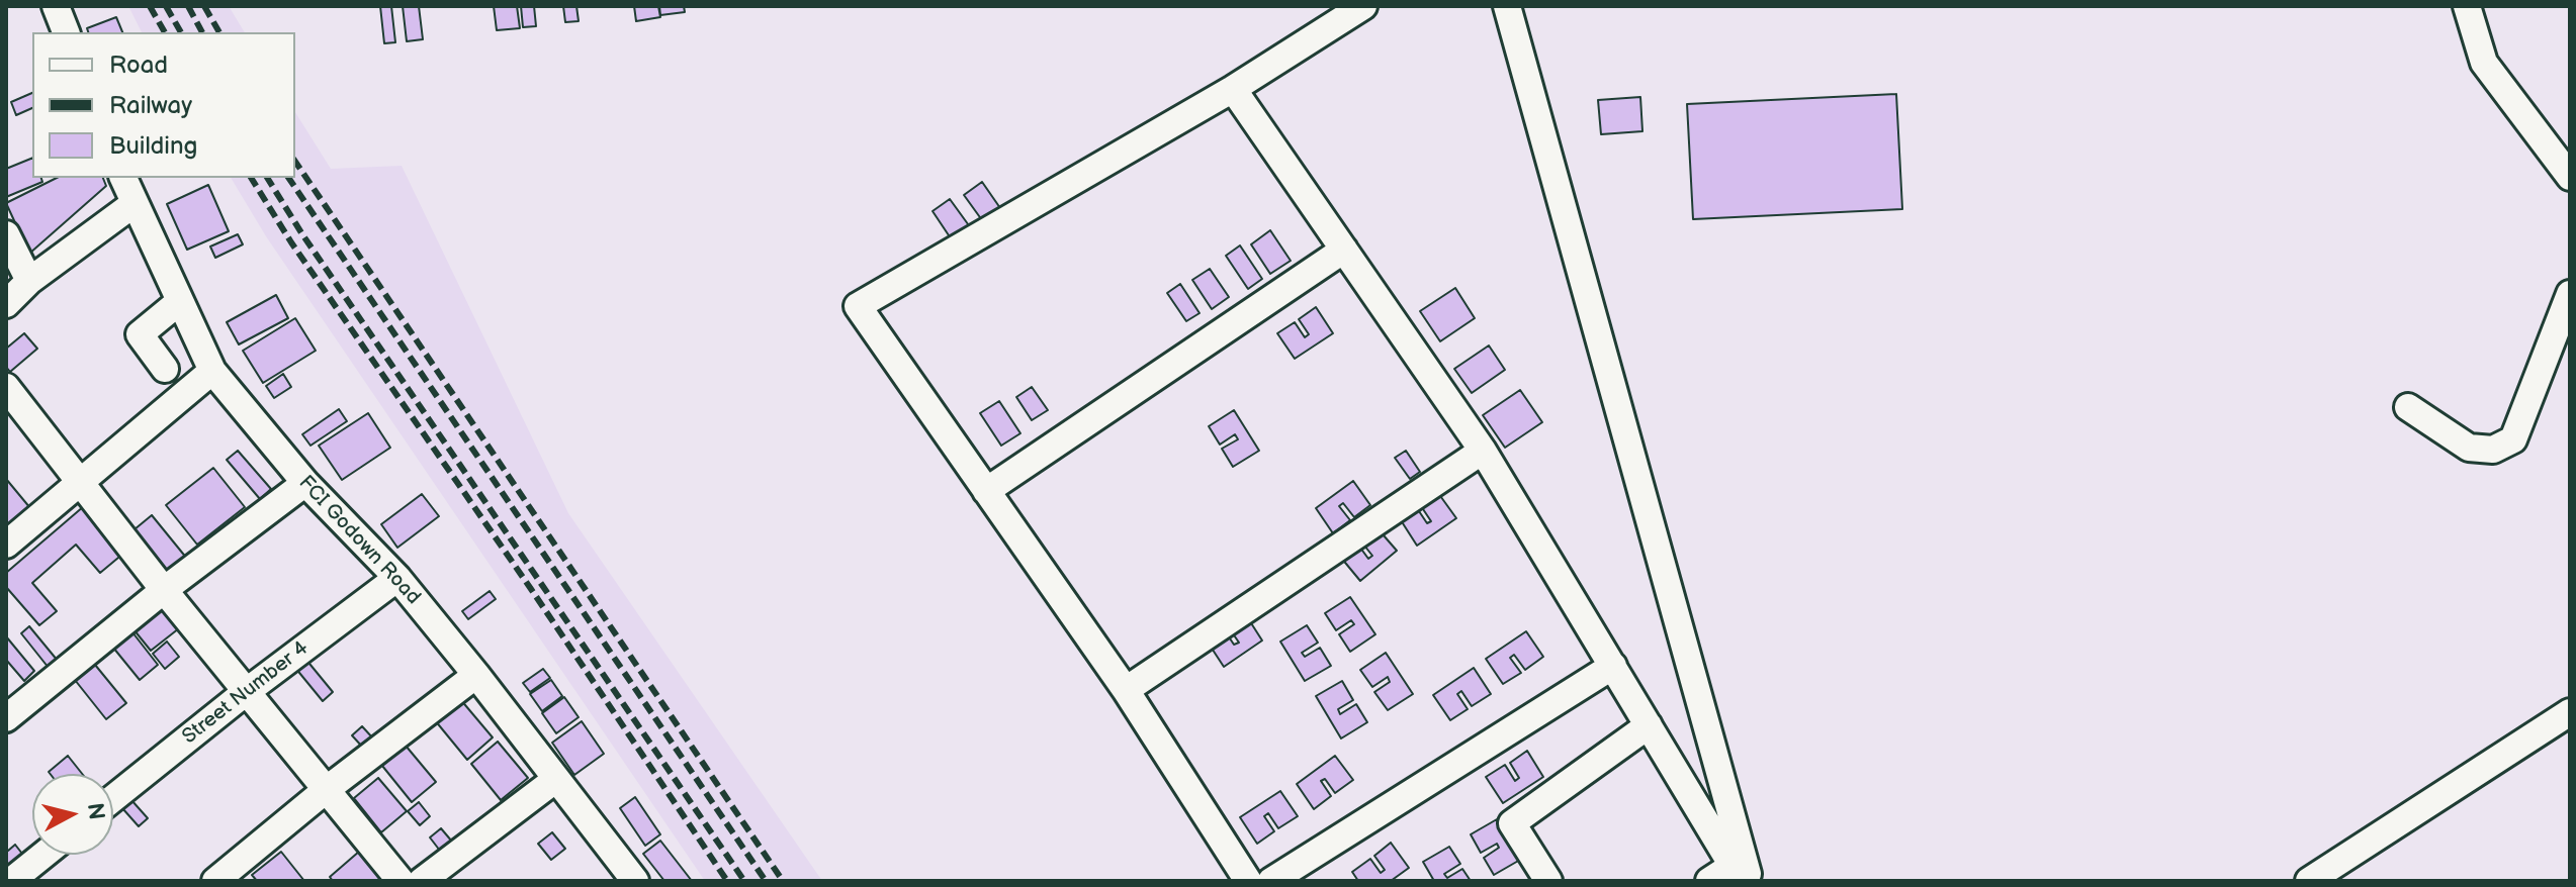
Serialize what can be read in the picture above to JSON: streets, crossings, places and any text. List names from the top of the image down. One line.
{"streets":{"street":["FCI Godown Road","Street Number 4"]},"crossings":[["FCI Godown Road","Street Number 4"]],"legend":["Road","Railway","Building"],"north":"right"}
